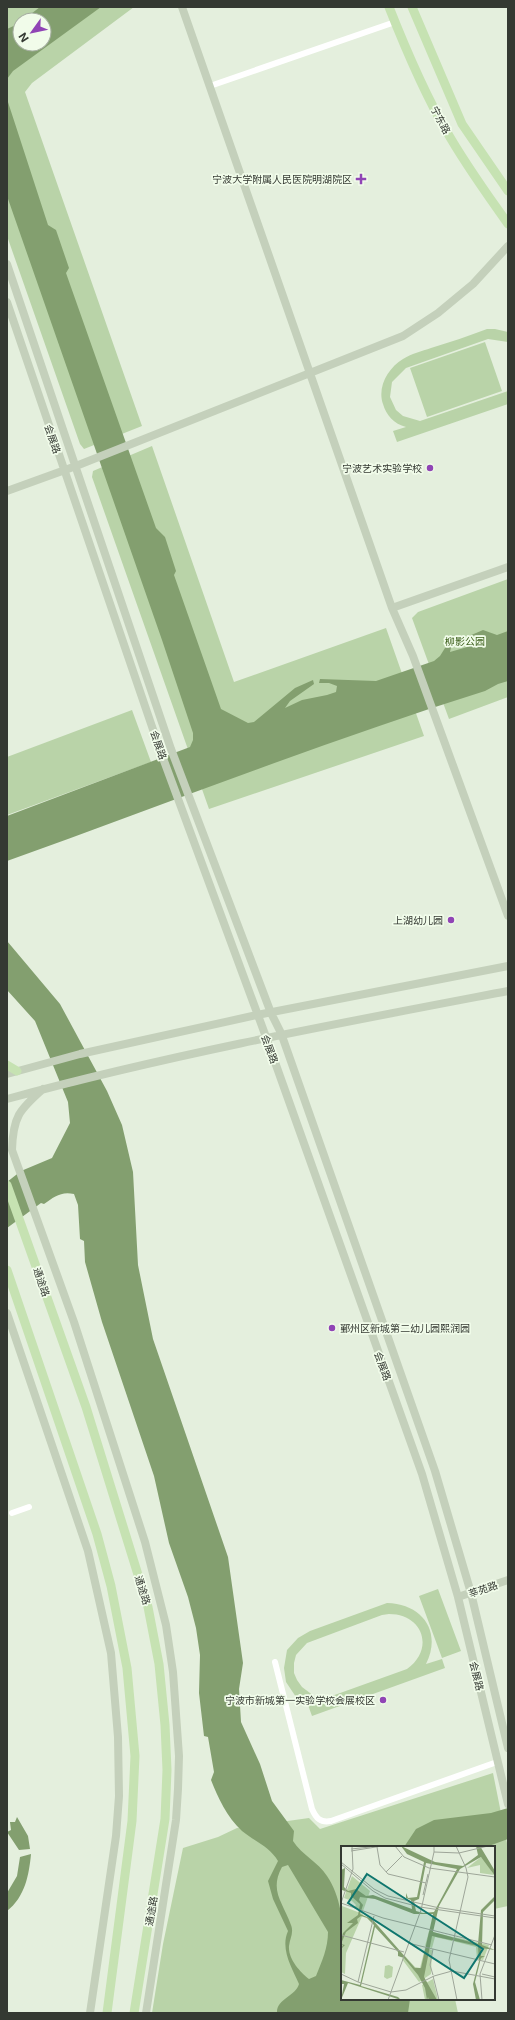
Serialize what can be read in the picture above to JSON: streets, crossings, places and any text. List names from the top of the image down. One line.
{"streets":{"main road":["宁东路","通途路"],"street":["会展路","莘苑路"]},"crossings":[["会展路","莘苑路"]],"parks":["柳影公园"],"places":{"health":["宁波大学附属人民医院明湖院区"],"other":["宁波艺术实验学校","上湖幼儿园","鄞州区新城第二幼儿园熙润园","宁波市新城第一实验学校会展校区"]},"north":"bottom left"}
